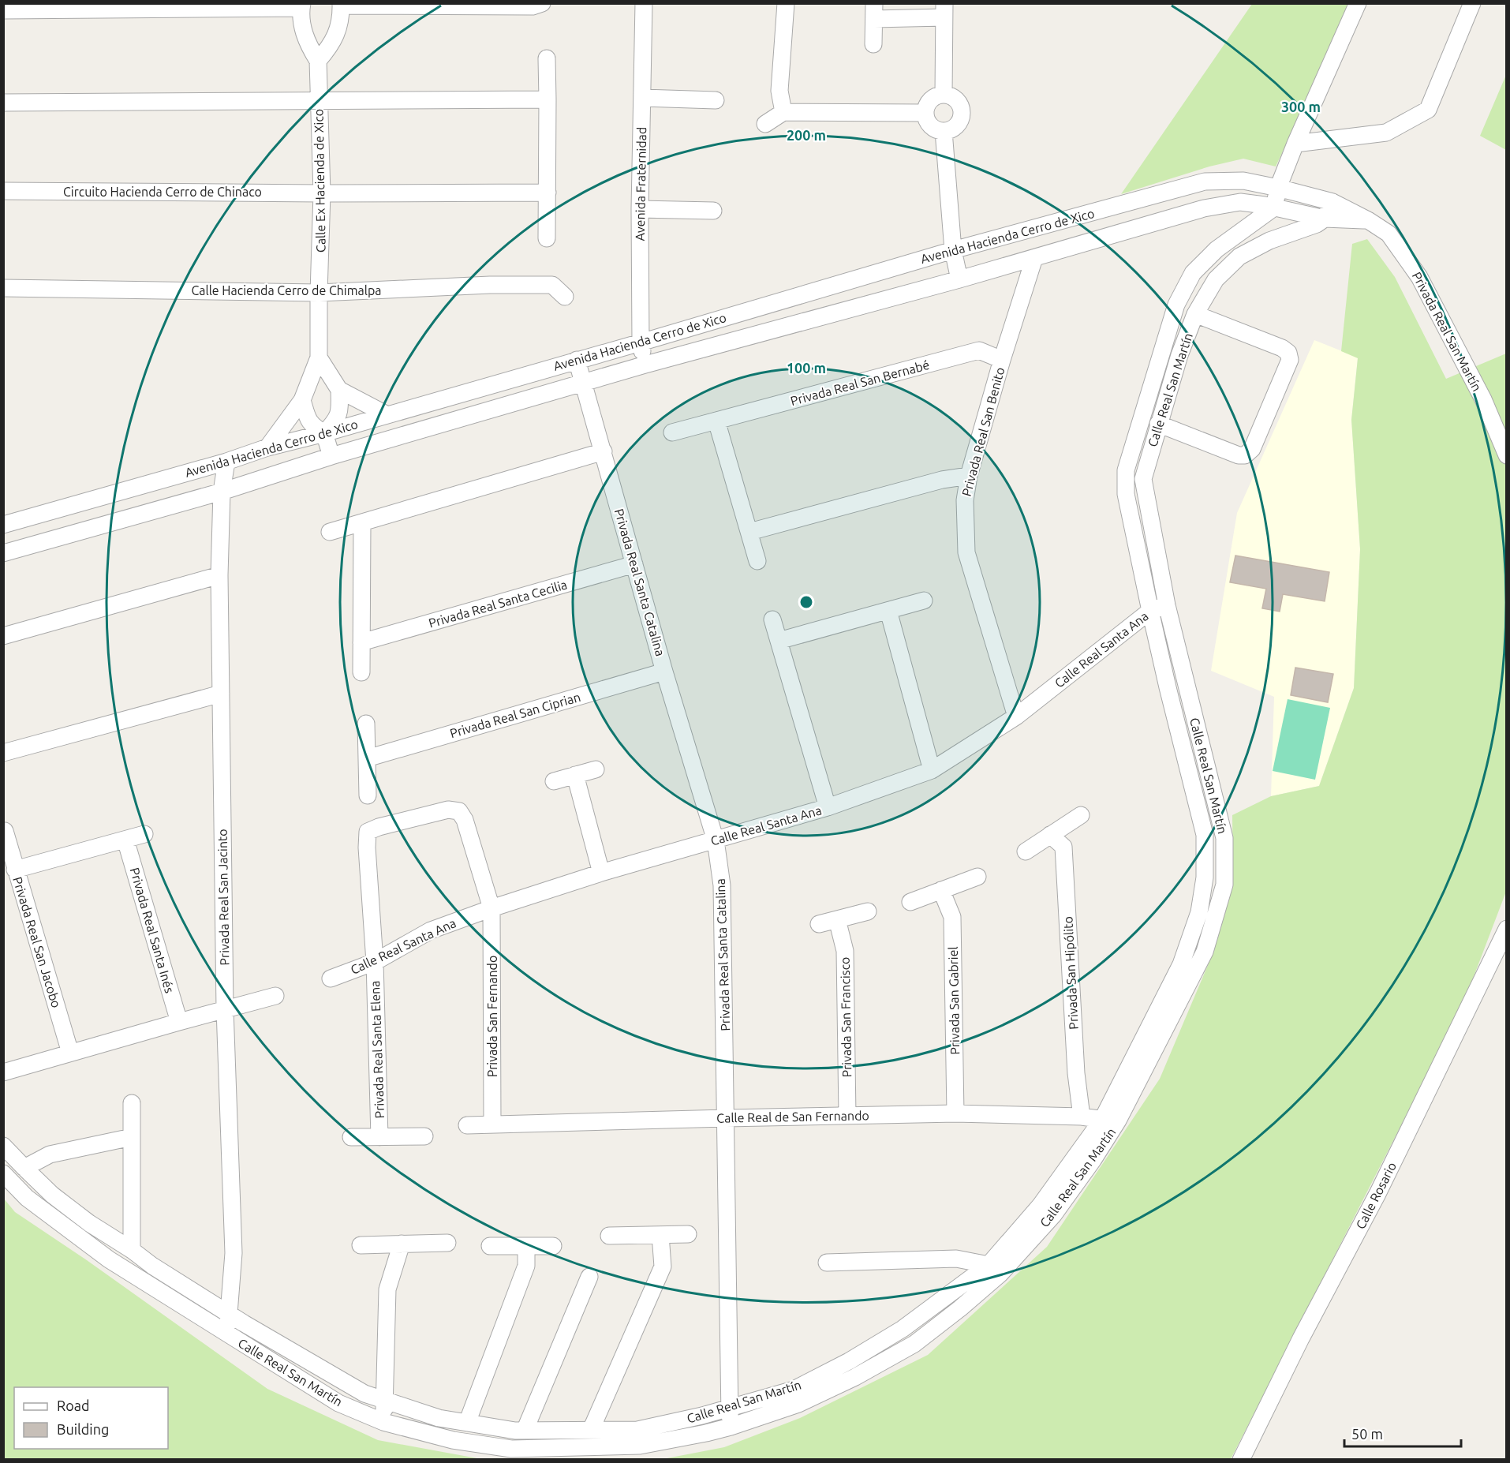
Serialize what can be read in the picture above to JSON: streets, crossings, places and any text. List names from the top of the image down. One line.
{"streets":{"street":["Calle Ex Hacienda de Xico","Avenida Fraternidad","Circuito Hacienda Cerro de Chinaco","Avenida Hacienda Cerro de Xico","Calle Hacienda Cerro de Chimalpa","Privada Real San Martín","Privada Real San Bernabé","Calle Real San Martín","Privada Real San Benito","Privada Real Santa Catalina","Privada Real Santa Cecilia","Calle Real Santa Ana","Privada Real San Ciprian","Privada Real San Jacinto","Privada Real Santa Inés","Privada Real San Jacobo","Privada San Hipólito","Privada San Gabriel","Privada San Fernando","Privada San Francisco","Privada Real Santa Elena","Calle Real de San Fernando","Calle Rosario"]},"crossings":[["Calle Ex Hacienda de Xico","Circuito Hacienda Cerro de Chinaco"],["Calle Ex Hacienda de Xico","Avenida Hacienda Cerro de Xico"],["Calle Ex Hacienda de Xico","Calle Hacienda Cerro de Chimalpa"],["Avenida Fraternidad","Avenida Hacienda Cerro de Xico"],["Avenida Hacienda Cerro de Xico","Privada Real San Martín"],["Avenida Hacienda Cerro de Xico","Calle Real San Martín"],["Avenida Hacienda Cerro de Xico","Privada Real San Benito"],["Avenida Hacienda Cerro de Xico","Privada Real Santa Catalina"],["Avenida Hacienda Cerro de Xico","Privada Real San Jacinto"],["Privada Real San Bernabé","Privada Real San Benito"],["Calle Real San Martín","Privada Real Santa Catalina"],["Calle Real San Martín","Calle Real Santa Ana"],["Calle Real San Martín","Privada Real San Jacinto"],["Calle Real San Martín","Calle Real de San Fernando"],["Privada Real San Benito","Calle Real Santa Ana"],["Privada Real Santa Catalina","Privada Real Santa Cecilia"],["Privada Real Santa Catalina","Calle Real Santa Ana"],["Privada Real Santa Catalina","Privada Real San Ciprian"],["Privada Real Santa Catalina","Calle Real de San Fernando"],["Calle Real Santa Ana","Privada San Fernando"],["Calle Real Santa Ana","Privada Real Santa Elena"],["Privada San Hipólito","Calle Real de San Fernando"],["Privada San Gabriel","Calle Real de San Fernando"],["Privada San Fernando","Privada Real Santa Elena"],["Privada San Fernando","Calle Real de San Fernando"],["Privada San Francisco","Calle Real de San Fernando"]],"legend":["Road","Building"],"scale_bar":"50 m","rings":["300 m","200 m","100 m"]}
